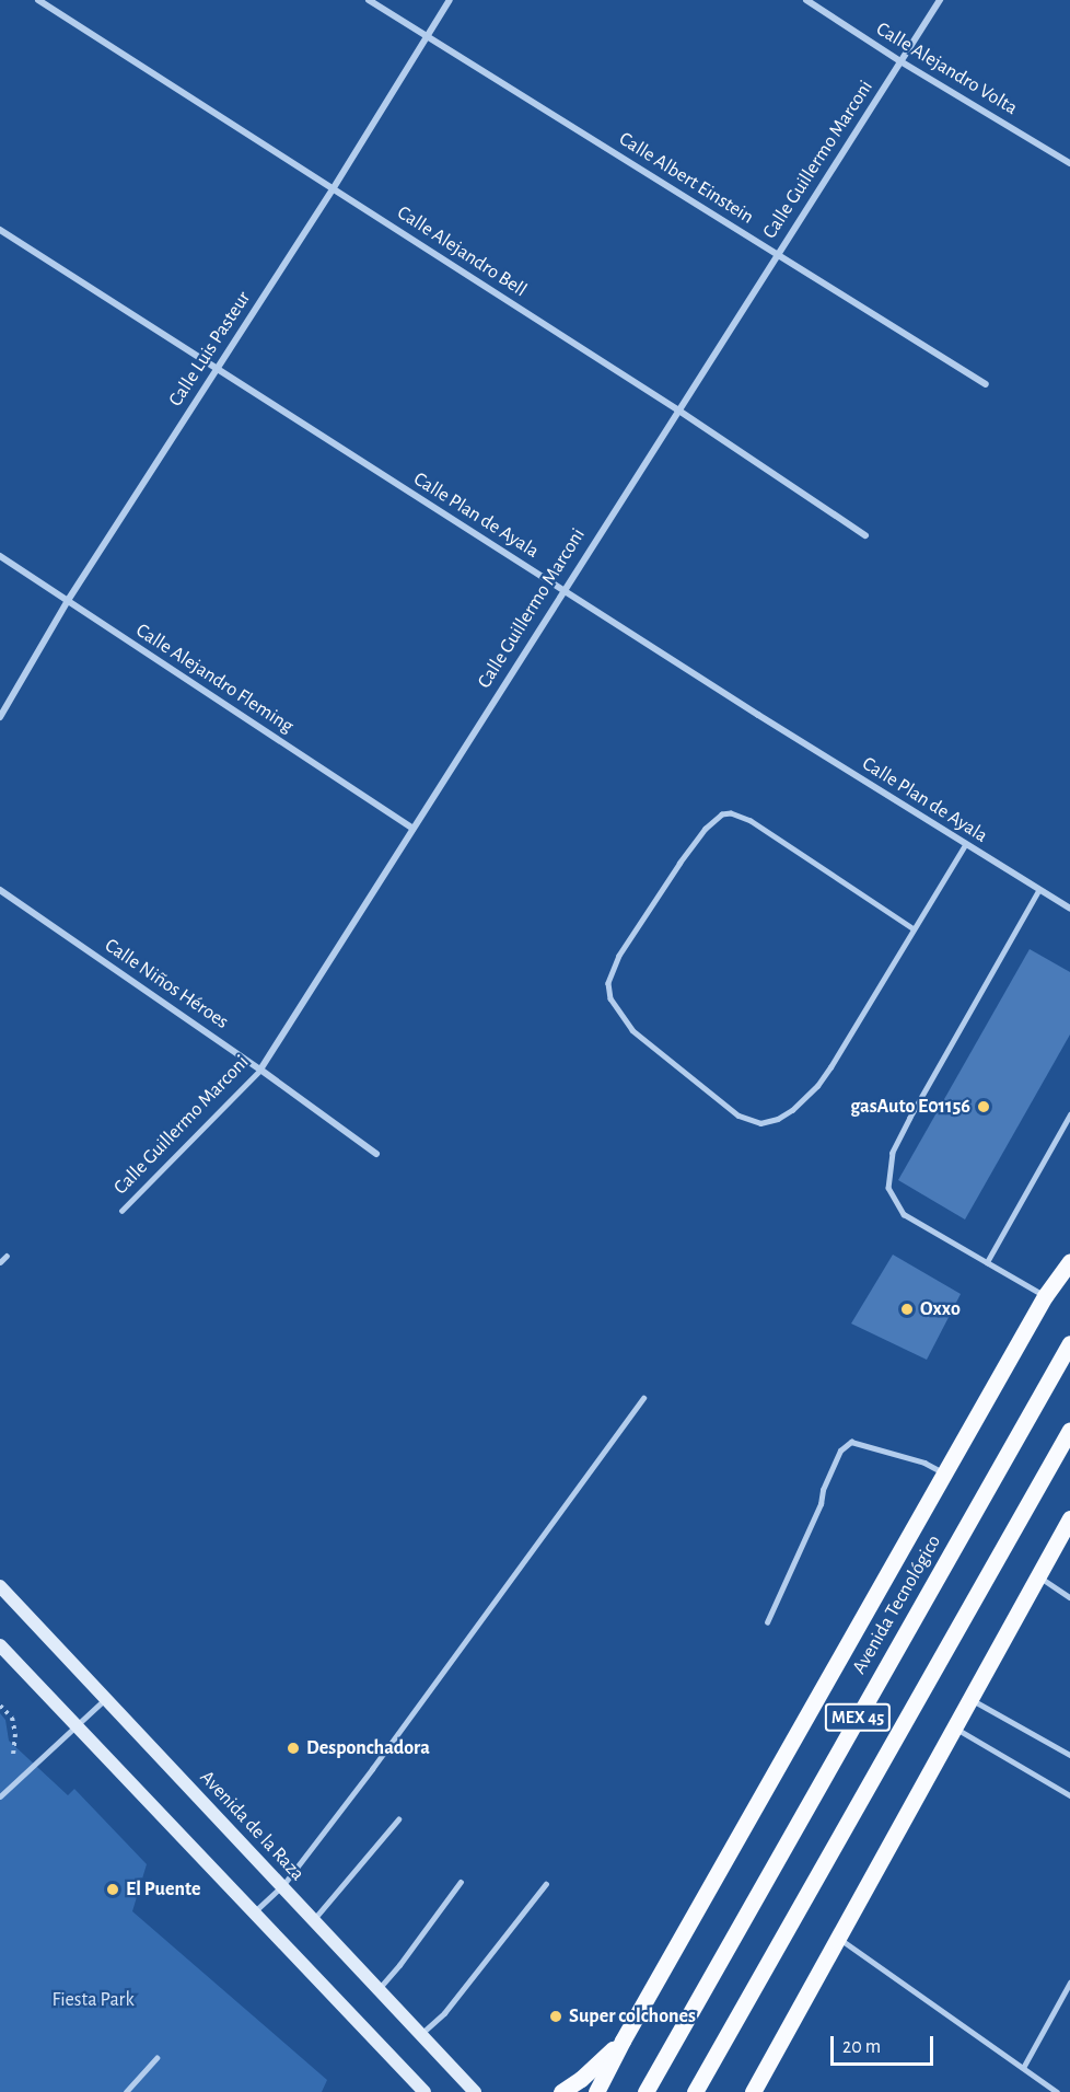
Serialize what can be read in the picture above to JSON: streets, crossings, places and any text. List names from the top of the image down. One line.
{"streets":{"main road":["Avenida Tecnológico","MEX 45","Avenida de la Raza"],"street":["Calle Alejandro Volta","Calle Guillermo Marconi","Calle Albert Einstein","Calle Alejandro Bell","Calle Luis Pasteur","Calle Plan de Ayala","Calle Alejandro Fleming","Calle Niños Héroes"]},"crossings":[["Calle Alejandro Volta","Calle Guillermo Marconi"],["Calle Guillermo Marconi","Calle Albert Einstein"],["Calle Guillermo Marconi","Calle Alejandro Bell"],["Calle Guillermo Marconi","Calle Plan de Ayala"],["Calle Guillermo Marconi","Calle Alejandro Fleming"],["Calle Guillermo Marconi","Calle Niños Héroes"],["Calle Albert Einstein","Calle Luis Pasteur"],["Calle Alejandro Bell","Calle Luis Pasteur"],["Calle Luis Pasteur","Calle Plan de Ayala"],["Calle Luis Pasteur","Calle Alejandro Fleming"]],"parks":["Fiesta Park"],"places":["gasAuto E01156","Oxxo","Desponchadora","El Puente","Super colchones"],"scale_bar":"20 m"}
